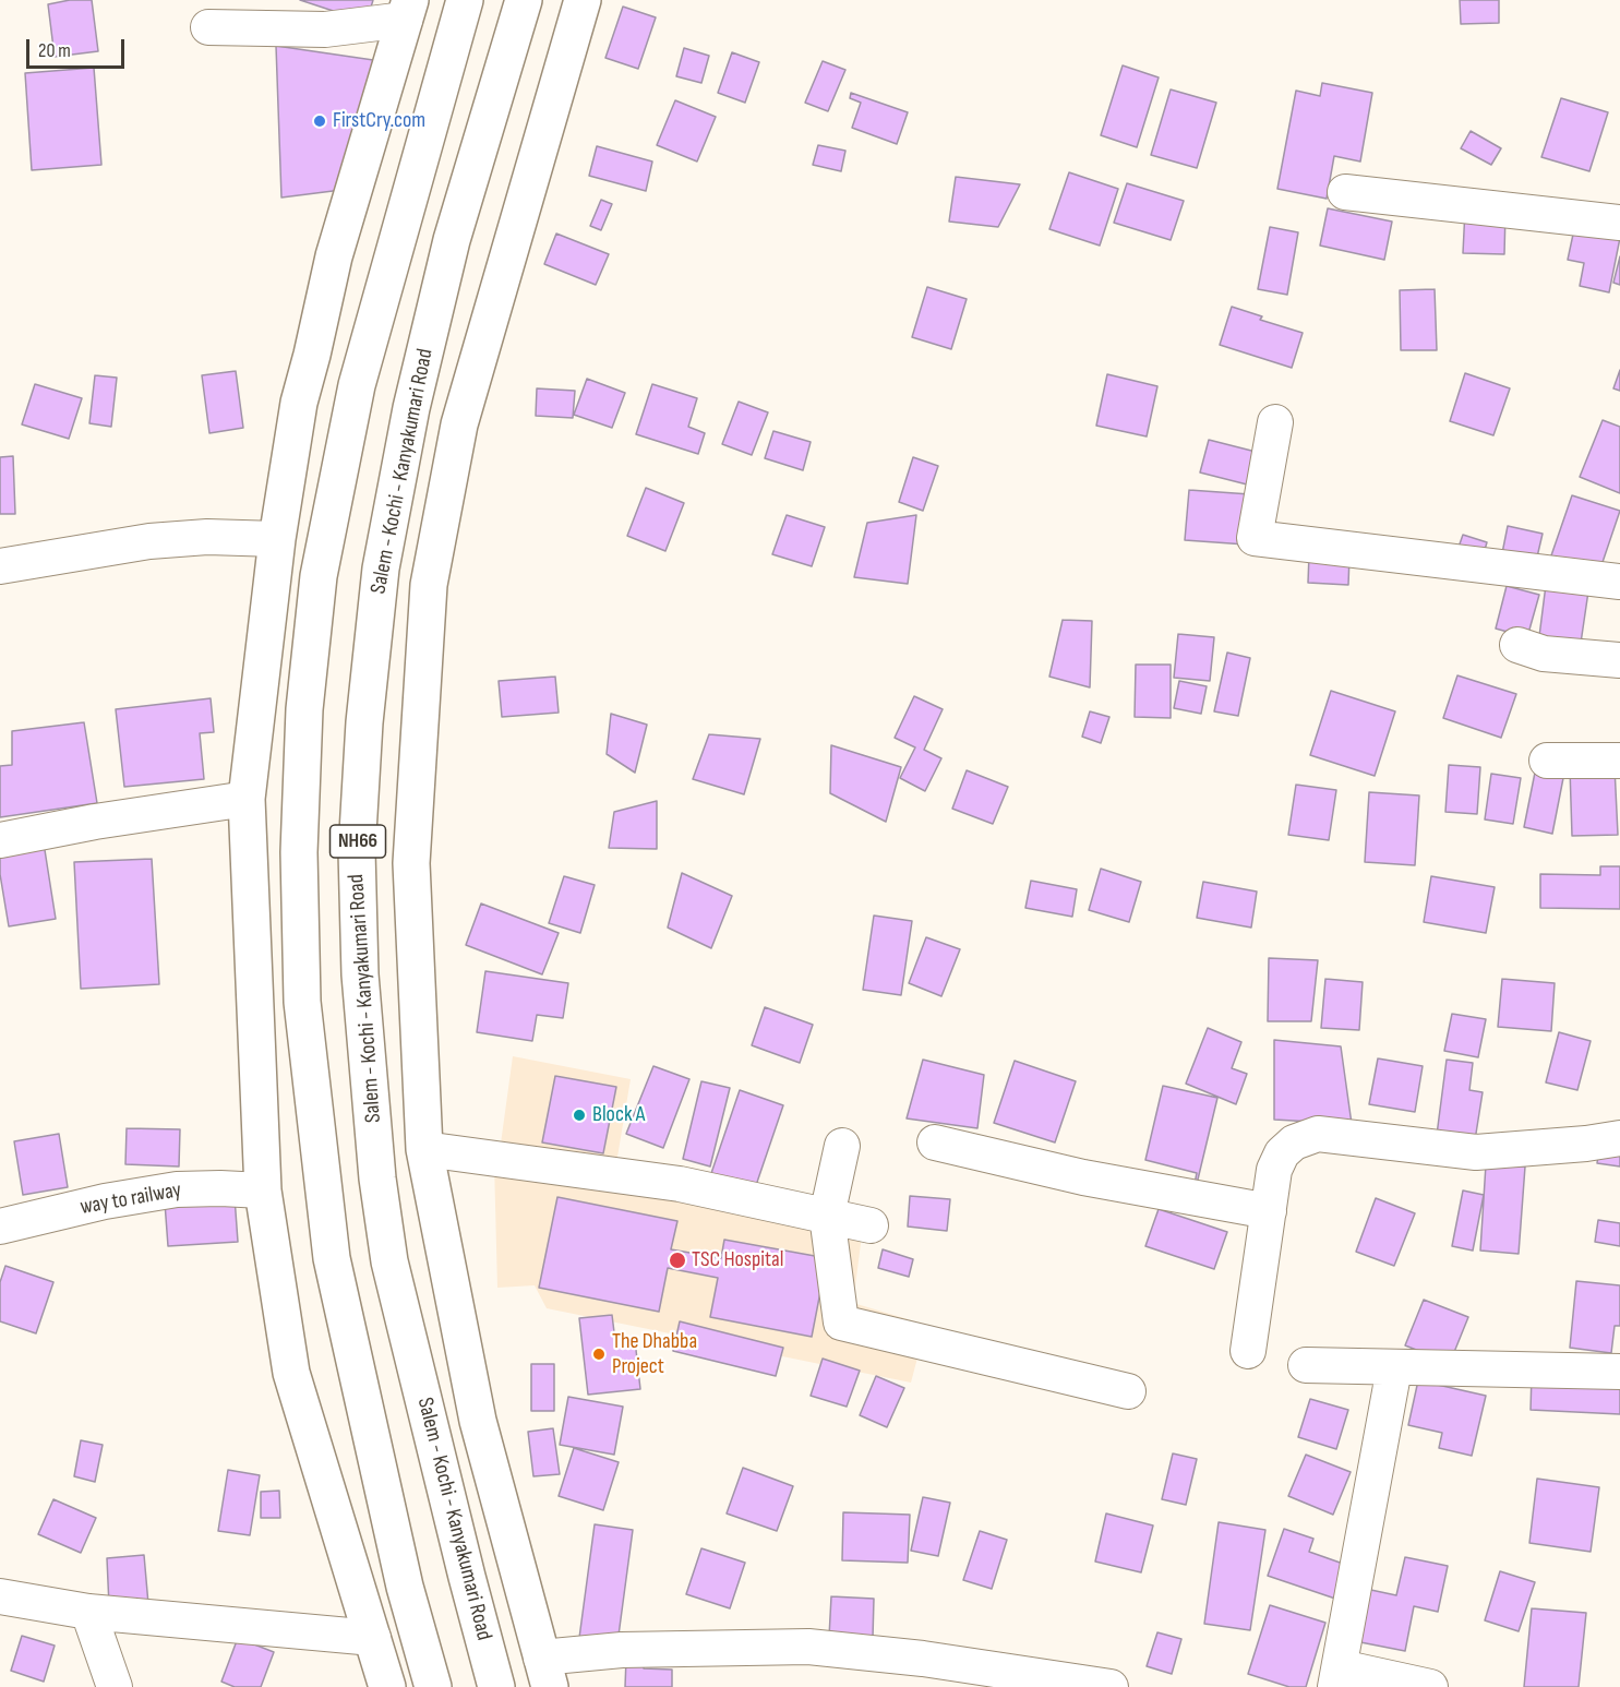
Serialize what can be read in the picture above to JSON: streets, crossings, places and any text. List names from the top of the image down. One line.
{"streets":{"main road":["Salem - Kochi - Kanyakumari Road","NH66"],"street":["way to railway"]},"places":["FirstCry.com","Block A","TSC Hospital","The Dhabba Project"],"scale_bar":"20 m"}
